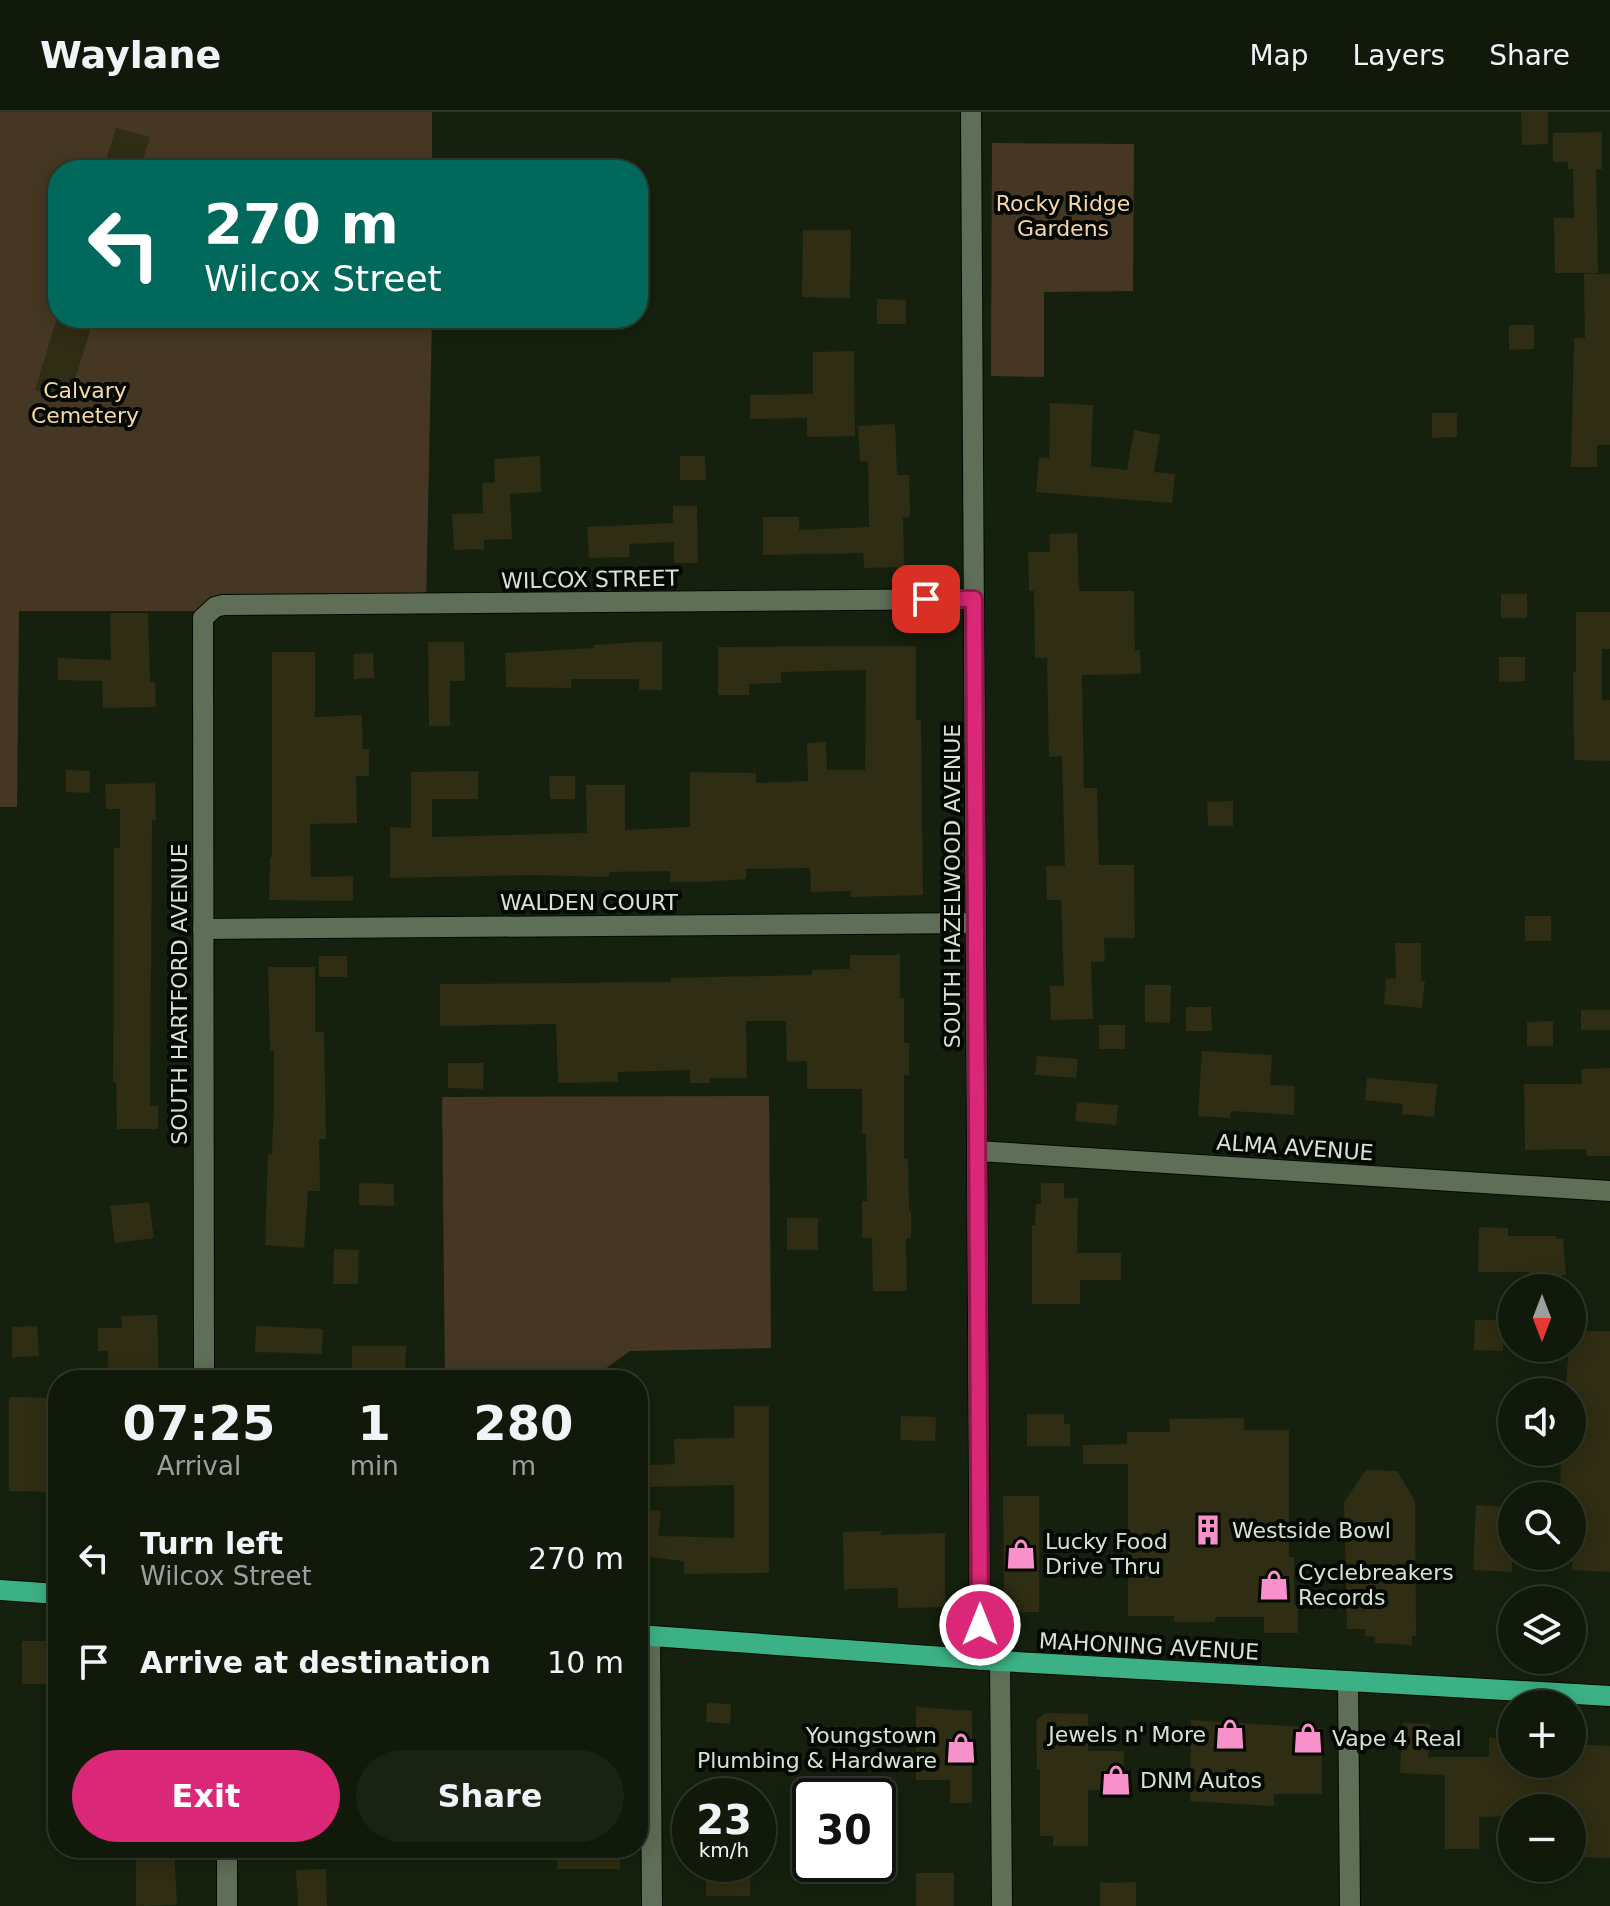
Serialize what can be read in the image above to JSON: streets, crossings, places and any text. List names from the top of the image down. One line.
{"streets":{"main road":["MAHONING AVENUE"],"street":["WILCOX STREET","SOUTH HAZELWOOD AVENUE","WALDEN COURT","SOUTH HARTFORD AVENUE","ALMA AVENUE"]},"crossings":[["WILCOX STREET","SOUTH HAZELWOOD AVENUE"],["WILCOX STREET","SOUTH HARTFORD AVENUE"],["SOUTH HAZELWOOD AVENUE","WALDEN COURT"],["SOUTH HAZELWOOD AVENUE","ALMA AVENUE"],["SOUTH HAZELWOOD AVENUE","MAHONING AVENUE"],["WALDEN COURT","SOUTH HARTFORD AVENUE"]],"parks":["Rocky Ridge Gardens","Calvary Cemetery"],"places":{"building":["Westside Bowl"],"shop":["Lucky Food Drive Thru","Cyclebreakers Records","Jewels n' More","Vape 4 Real","Youngstown Plumbing & Hardware","DNM Autos"]},"north":"bottom","page":{"header":"Waylane","nav":["Map","Layers","Share"],"turn":["270 m","Wilcox Street"],"map_buttons":["+","−"],"eta":["07:25","Arrival","1","min","280","m"],"list":[{"name":"Turn left","note":"Wilcox Street","value":"270 m"},{"name":"Arrive at destination","value":"10 m"}],"buttons":["Exit","Share"],"speed":"23 km/h","limit":"30"}}
